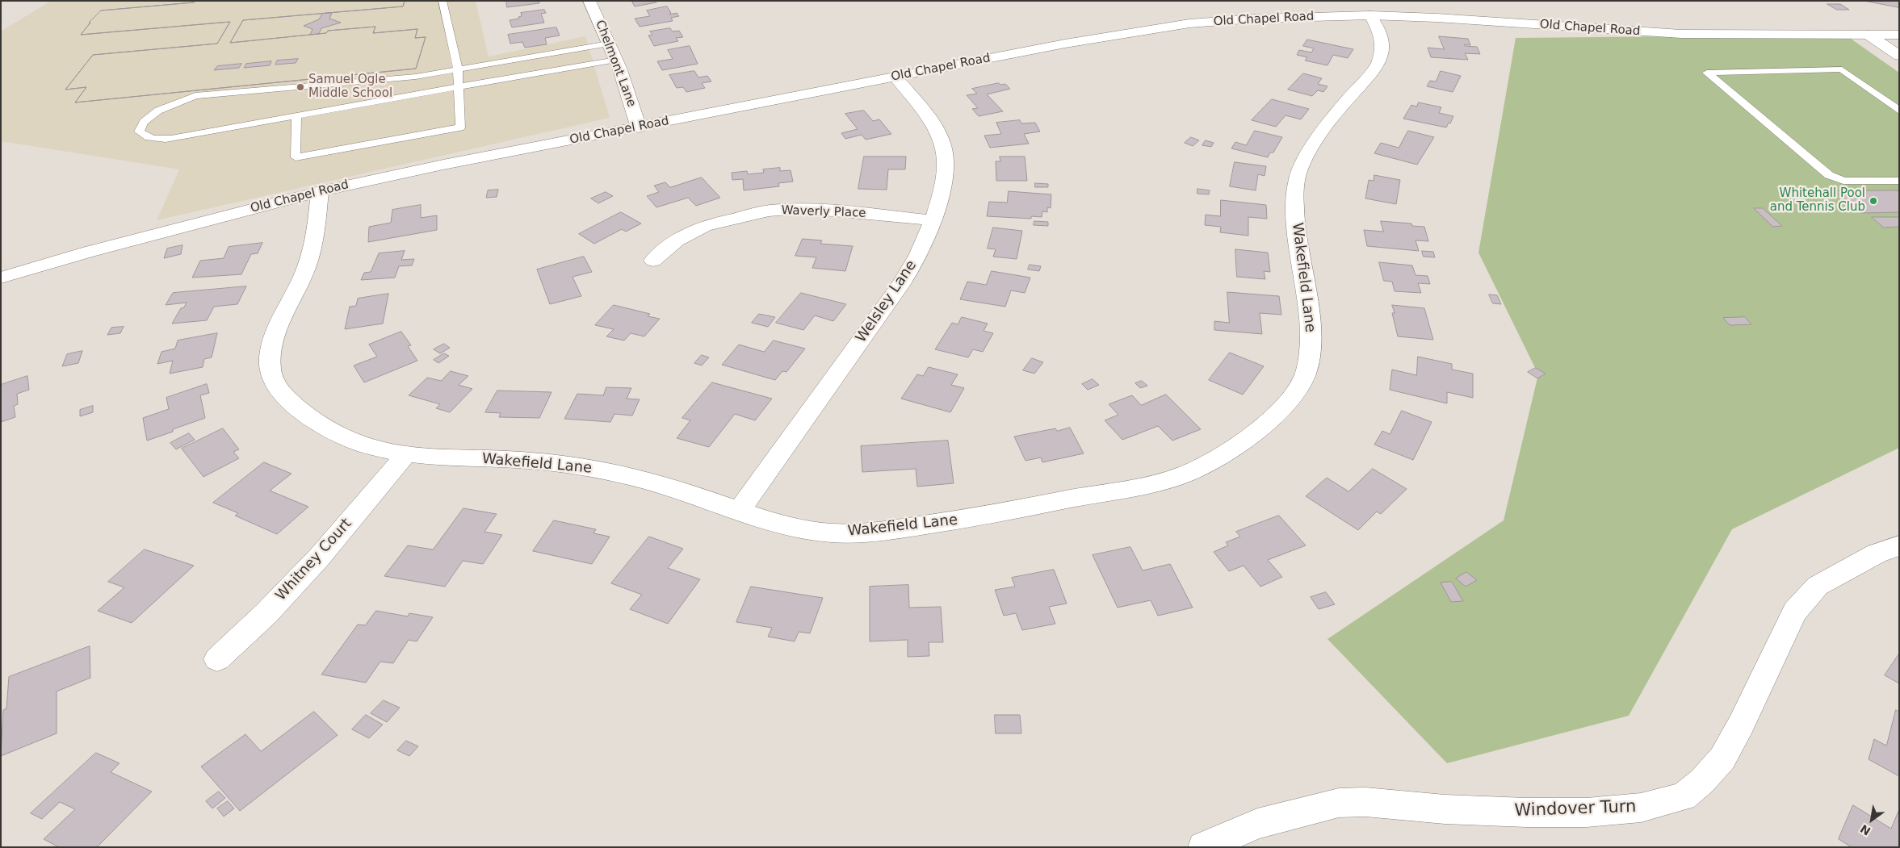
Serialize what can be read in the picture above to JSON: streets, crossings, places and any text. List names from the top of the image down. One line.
{"streets":{"street":["Old Chapel Road","Chelmont Lane","Waverly Place","Wakefield Lane","Welsley Lane","Whitney Court","Windover Turn"]},"crossings":[["Old Chapel Road","Chelmont Lane"],["Old Chapel Road","Wakefield Lane"],["Old Chapel Road","Welsley Lane"],["Waverly Place","Welsley Lane"],["Wakefield Lane","Welsley Lane"],["Wakefield Lane","Whitney Court"]],"places":["Samuel Ogle Middle School","Whitehall Pool and Tennis Club"],"north":"bottom left"}
